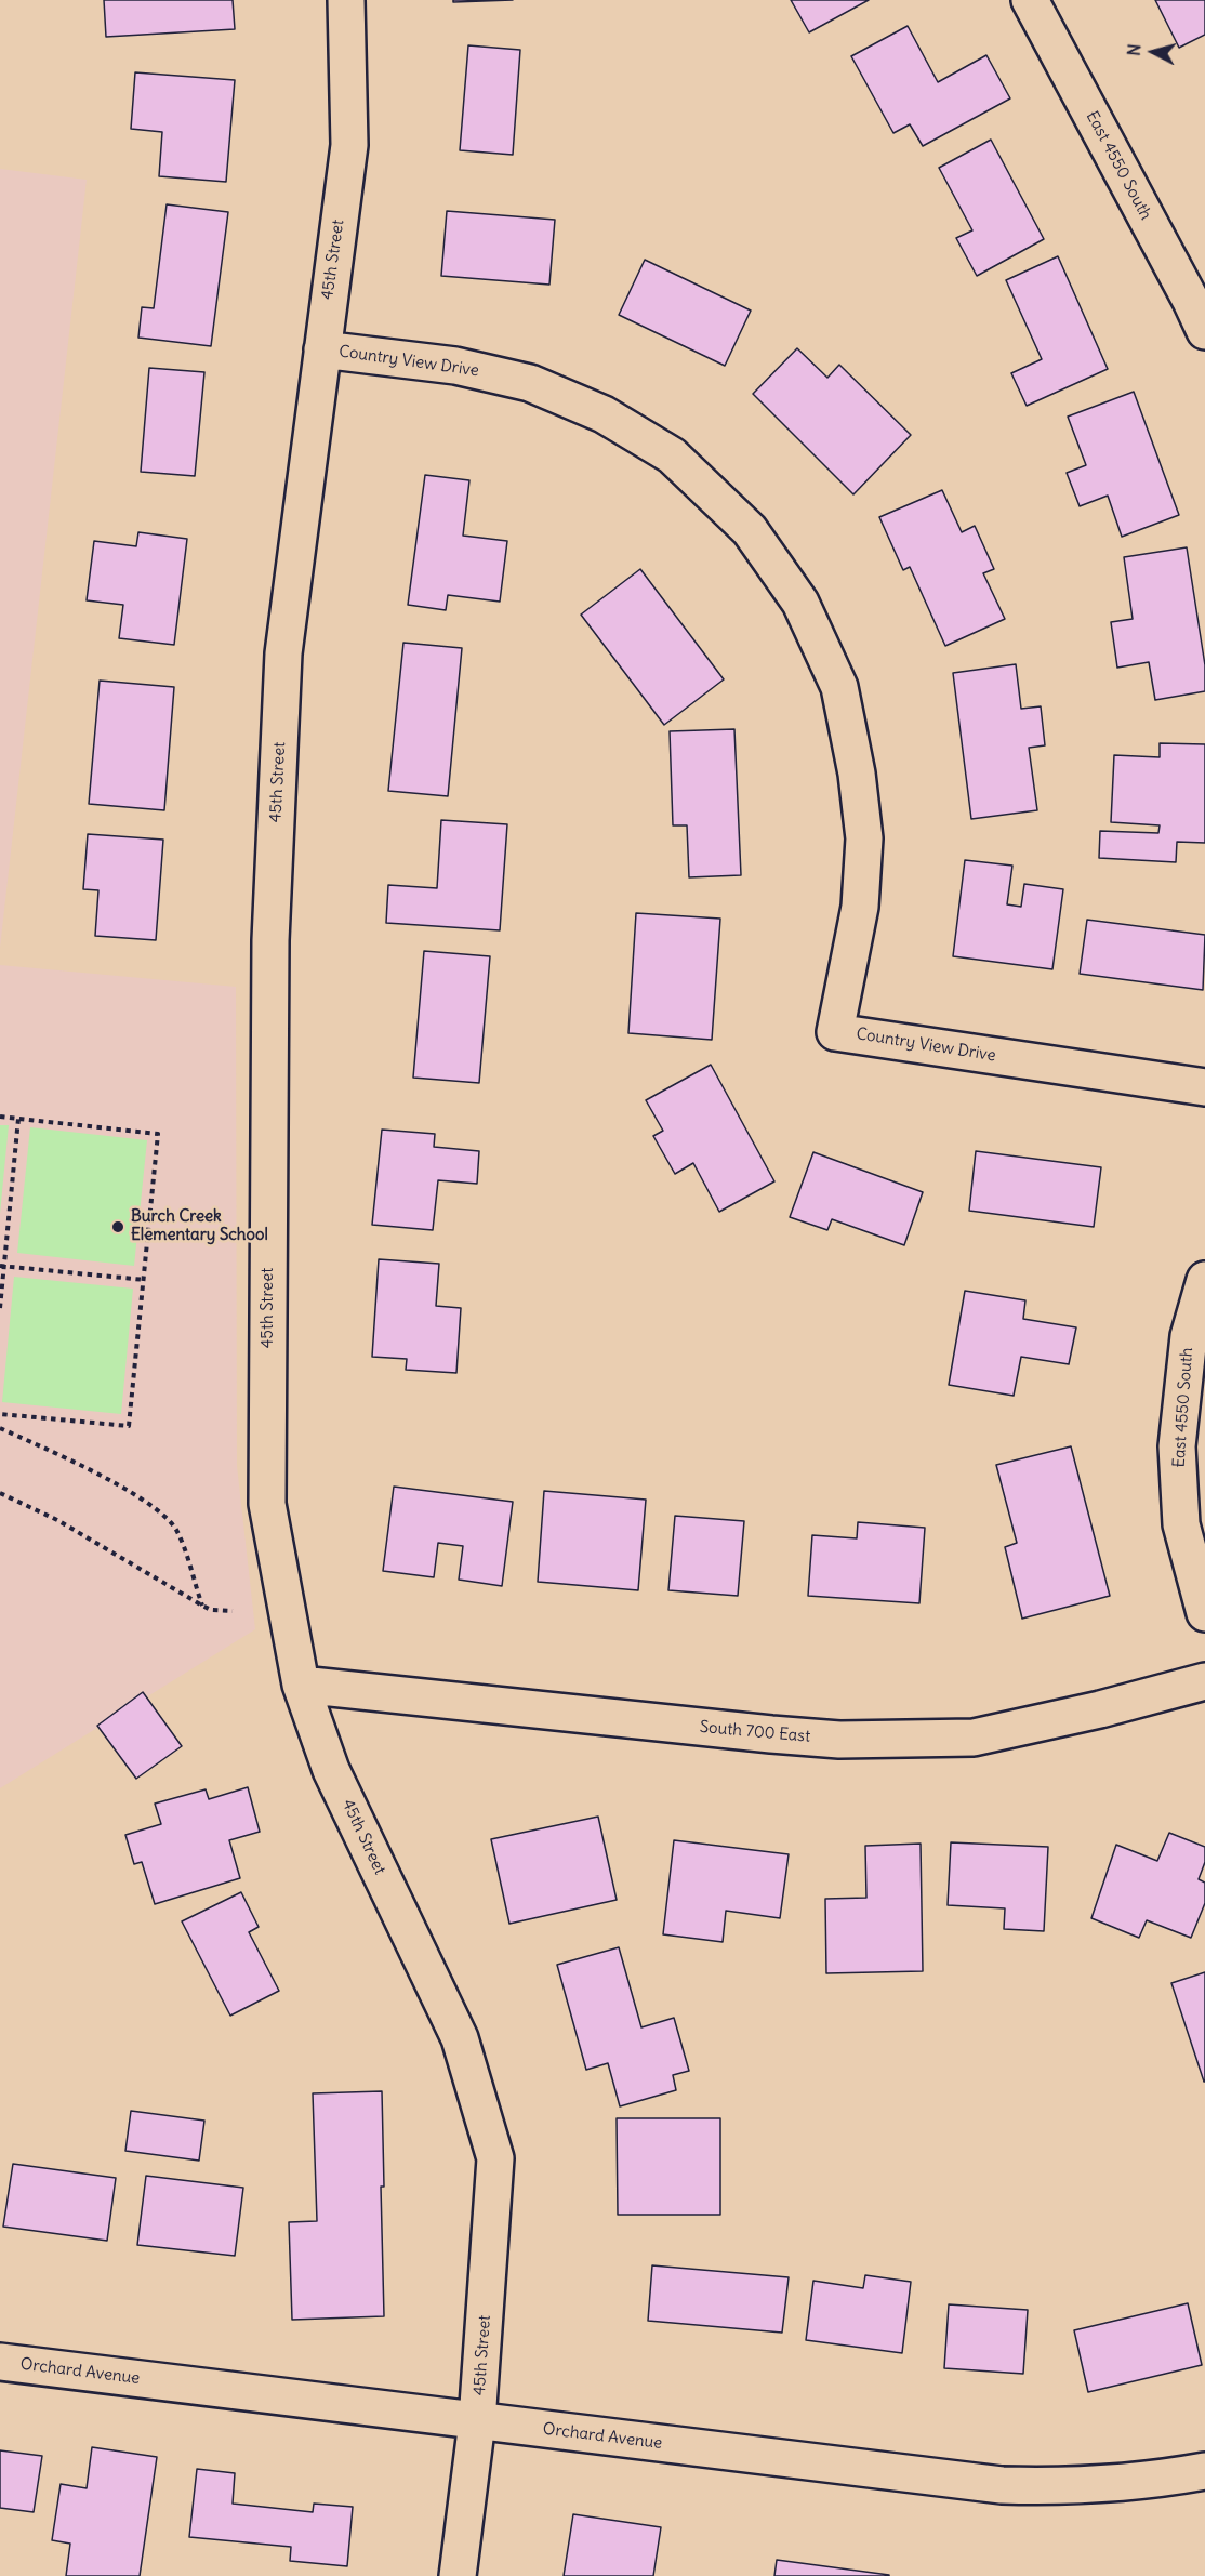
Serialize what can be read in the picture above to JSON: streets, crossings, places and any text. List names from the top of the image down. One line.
{"streets":{"street":["East 4550 South","45th Street","Country View Drive","South 700 East","Orchard Avenue"]},"crossings":[["45th Street","Country View Drive"],["45th Street","South 700 East"],["45th Street","Orchard Avenue"]],"places":["Burch Creek Elementary School"],"north":"left"}
